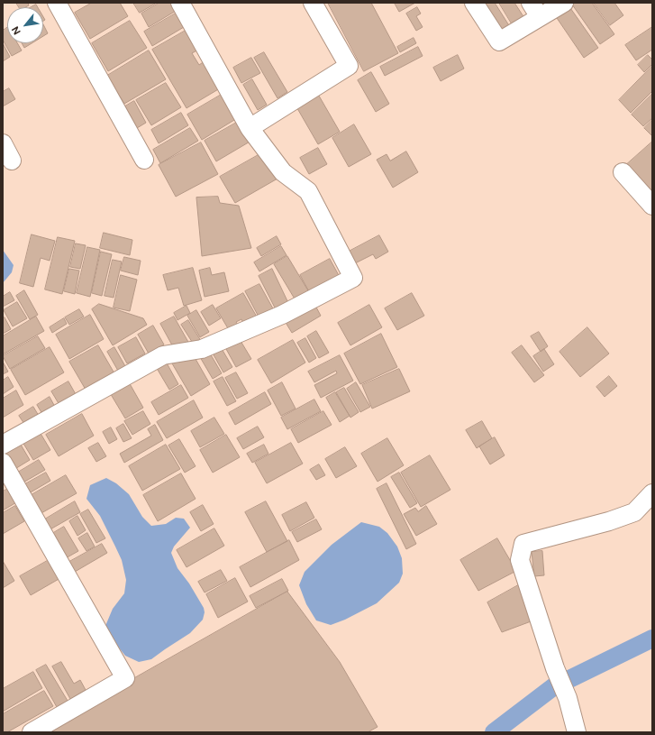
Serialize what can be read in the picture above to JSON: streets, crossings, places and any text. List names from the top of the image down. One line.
{"north":"bottom left"}
